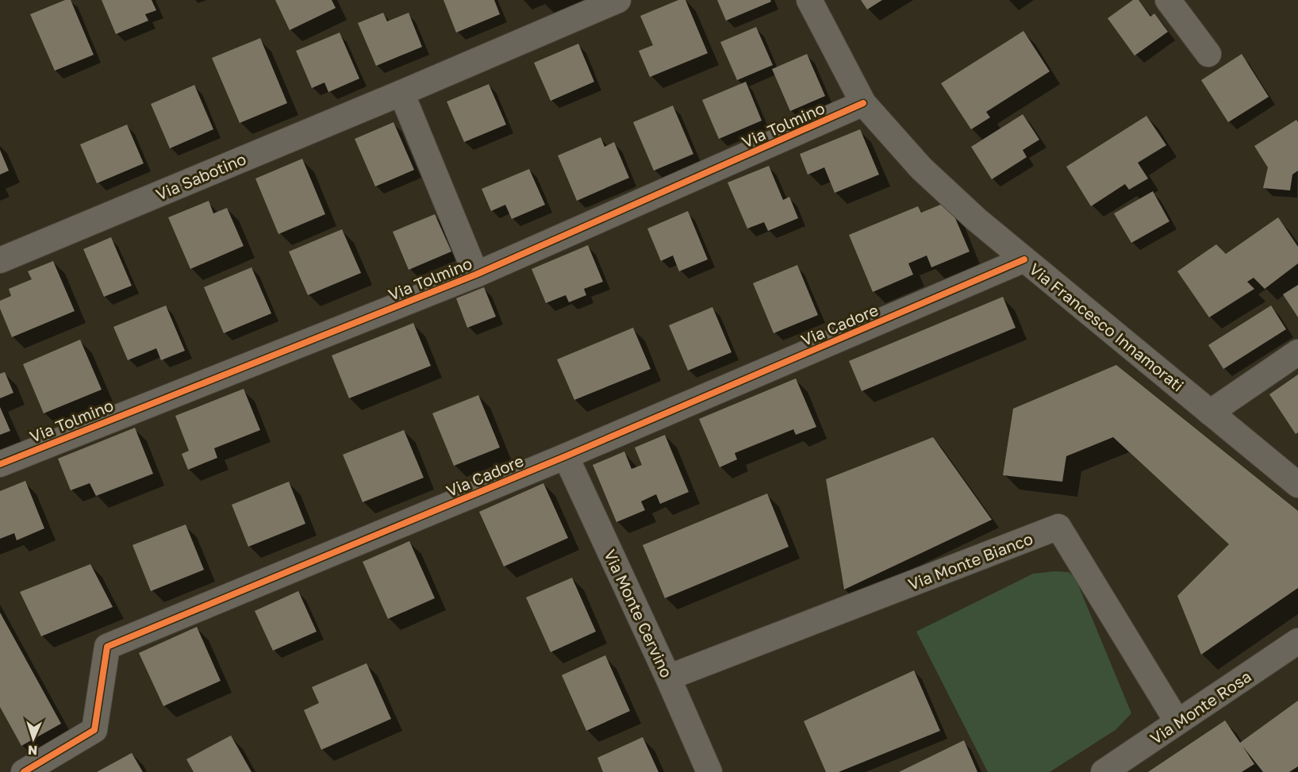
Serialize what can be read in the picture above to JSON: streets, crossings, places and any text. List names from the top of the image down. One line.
{"streets":{"street":["Via Tolmino","Via Sabotino","Via Cadore","Via Francesco Innamorati","Via Monte Bianco","Via Monte Cervino","Via Monte Rosa"]},"crossings":[["Via Tolmino","Via Francesco Innamorati"],["Via Cadore","Via Francesco Innamorati"],["Via Cadore","Via Monte Cervino"],["Via Monte Bianco","Via Monte Cervino"],["Via Monte Bianco","Via Monte Rosa"]],"north":"bottom"}
